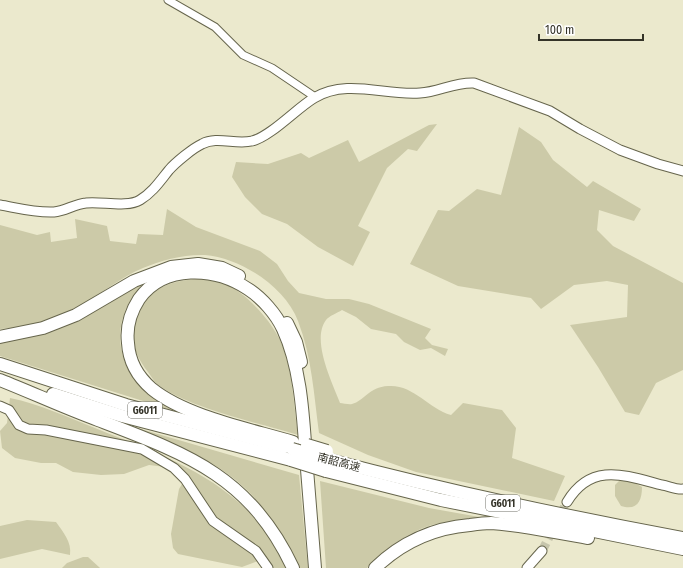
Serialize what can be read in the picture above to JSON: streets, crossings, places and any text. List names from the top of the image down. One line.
{"streets":{"highway":["G6011","南韶高速"]},"scale_bar":"100 m"}
